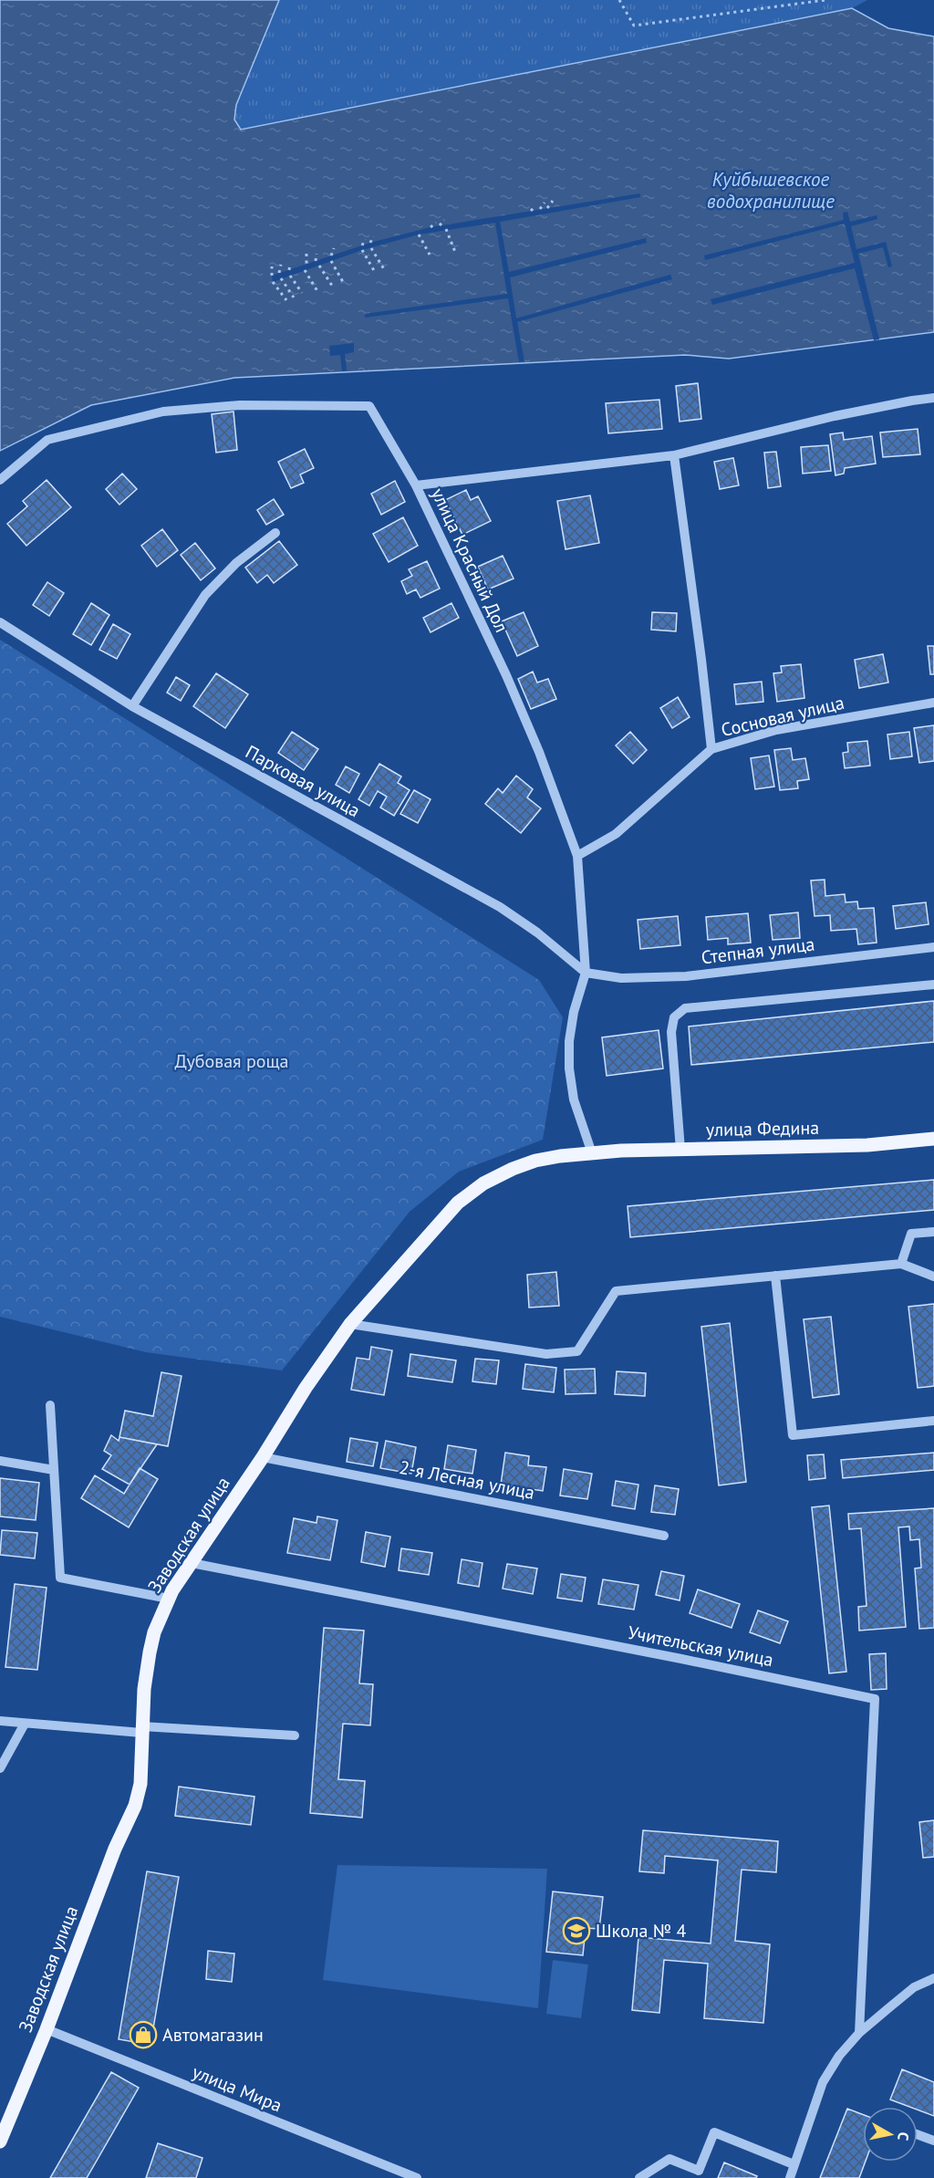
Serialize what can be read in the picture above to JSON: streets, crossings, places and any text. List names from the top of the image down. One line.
{"streets":{"main road":["улица Федина","Заводская улица"],"street":["улица Красный Дол","Сосновая улица","Парковая улица","Степная улица","2-я Лесная улица","Учительская улица","улица Мира"]},"crossings":[["улица Красный Дол","Сосновая улица"],["улица Красный Дол","Парковая улица"],["улица Красный Дол","Степная улица"],["улица Красный Дол","улица Федина"],["улица Красный Дол","Заводская улица"],["Парковая улица","Степная улица"],["улица Федина","Заводская улица"],["2-я Лесная улица","Заводская улица"],["Заводская улица","Учительская улица"],["Заводская улица","улица Мира"]],"water":["Куйбышевское водохранилище"],"parks":["Дубовая роща"],"places":{"school or university":["Школа № 4"],"shop":["Автомагазин"]},"north":"right"}
